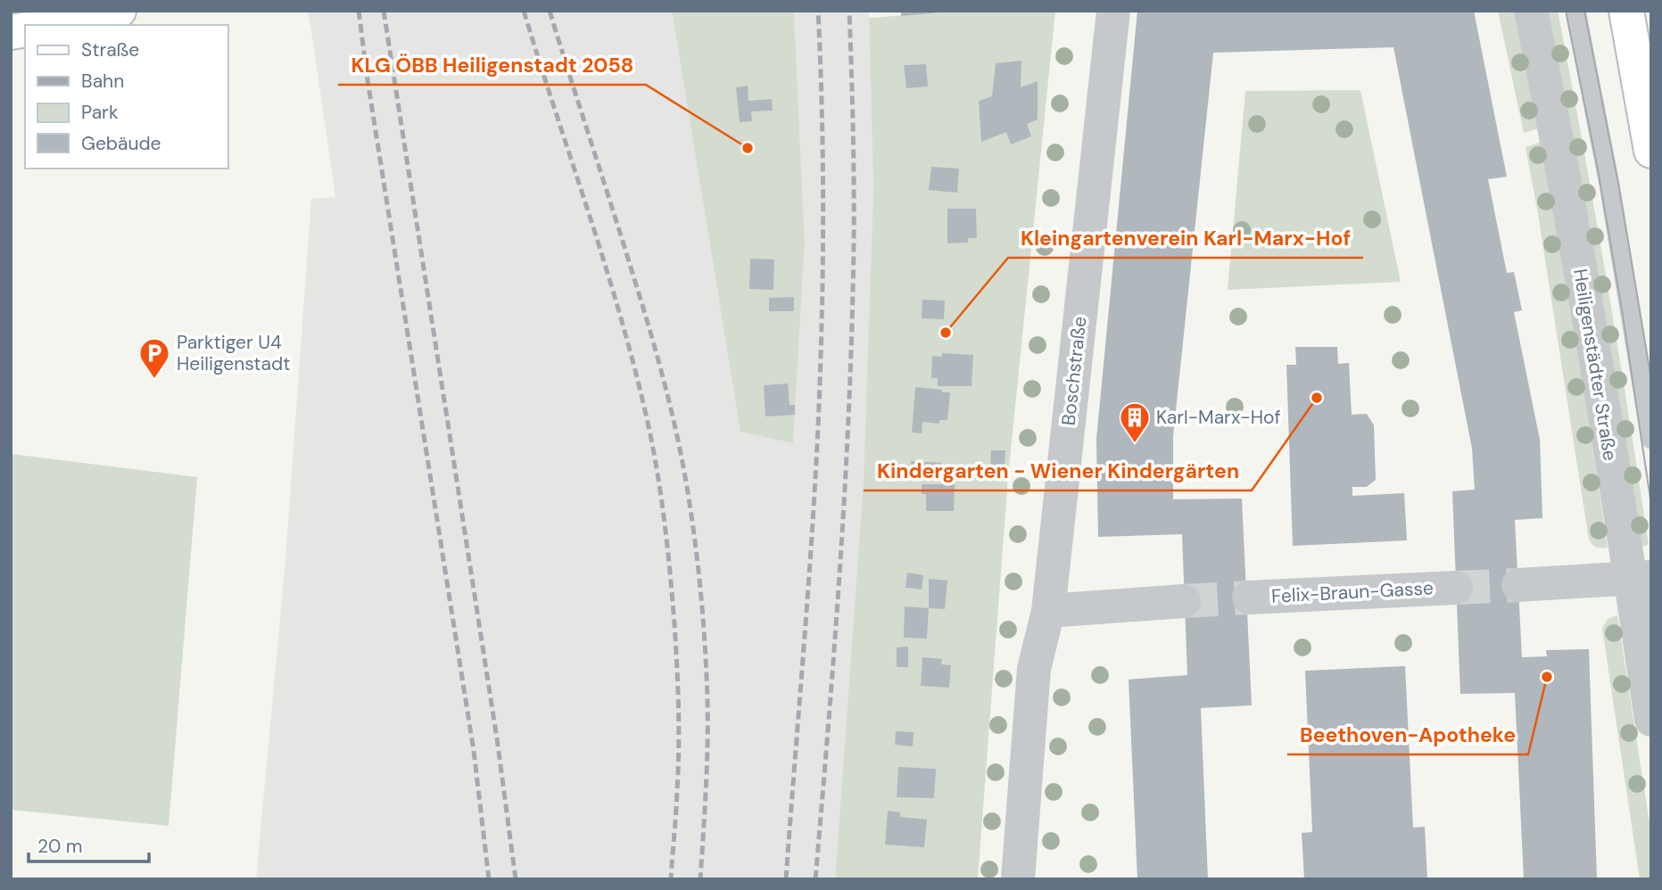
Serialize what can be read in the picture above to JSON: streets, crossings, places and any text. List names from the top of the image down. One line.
{"streets":{"street":["Heiligenstädter Straße","Boschstraße","Felix-Braun-Gasse"]},"places":{"other":["KLG ÖBB Heiligenstadt 2058","Kleingartenverein Karl-Marx-Hof","Kindergarten - Wiener Kindergärten","Beethoven-Apotheke"],"parking":["Parktiger U4 Heiligenstadt"],"building":["Karl-Marx-Hof"]},"legend":["Straße","Bahn","Park","Gebäude"],"scale_bar":"20 m"}
